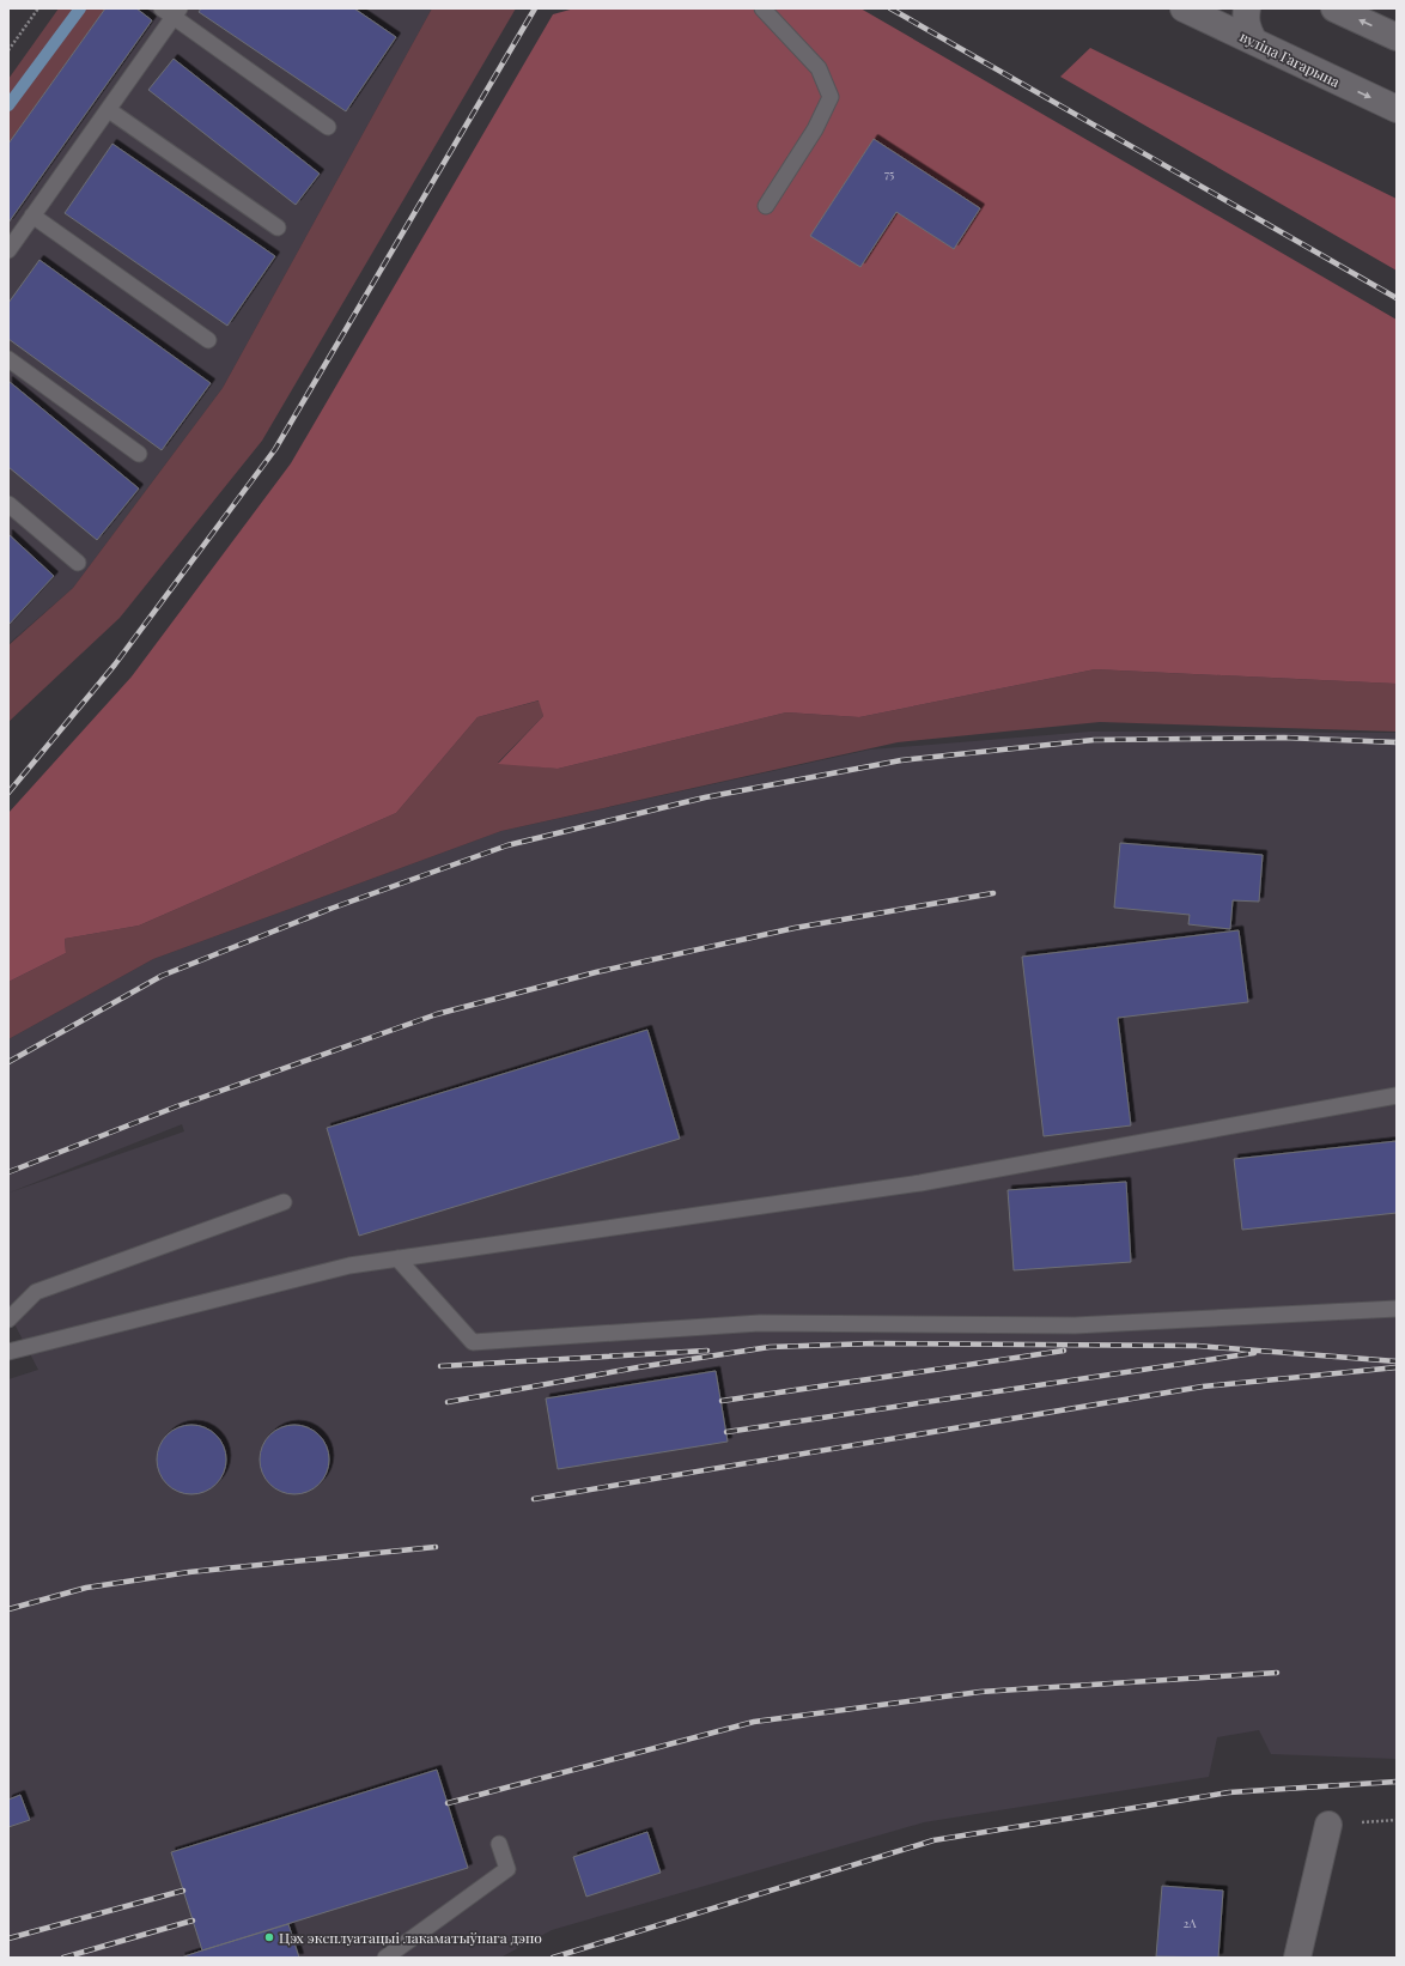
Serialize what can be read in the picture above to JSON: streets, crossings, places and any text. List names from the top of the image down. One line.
{"streets":{"main road":["вуліца Гагарына"]},"places":["Цэх эксплуатацыі лакаматыўнага дэпо"],"house_numbers":["75","2А"]}
